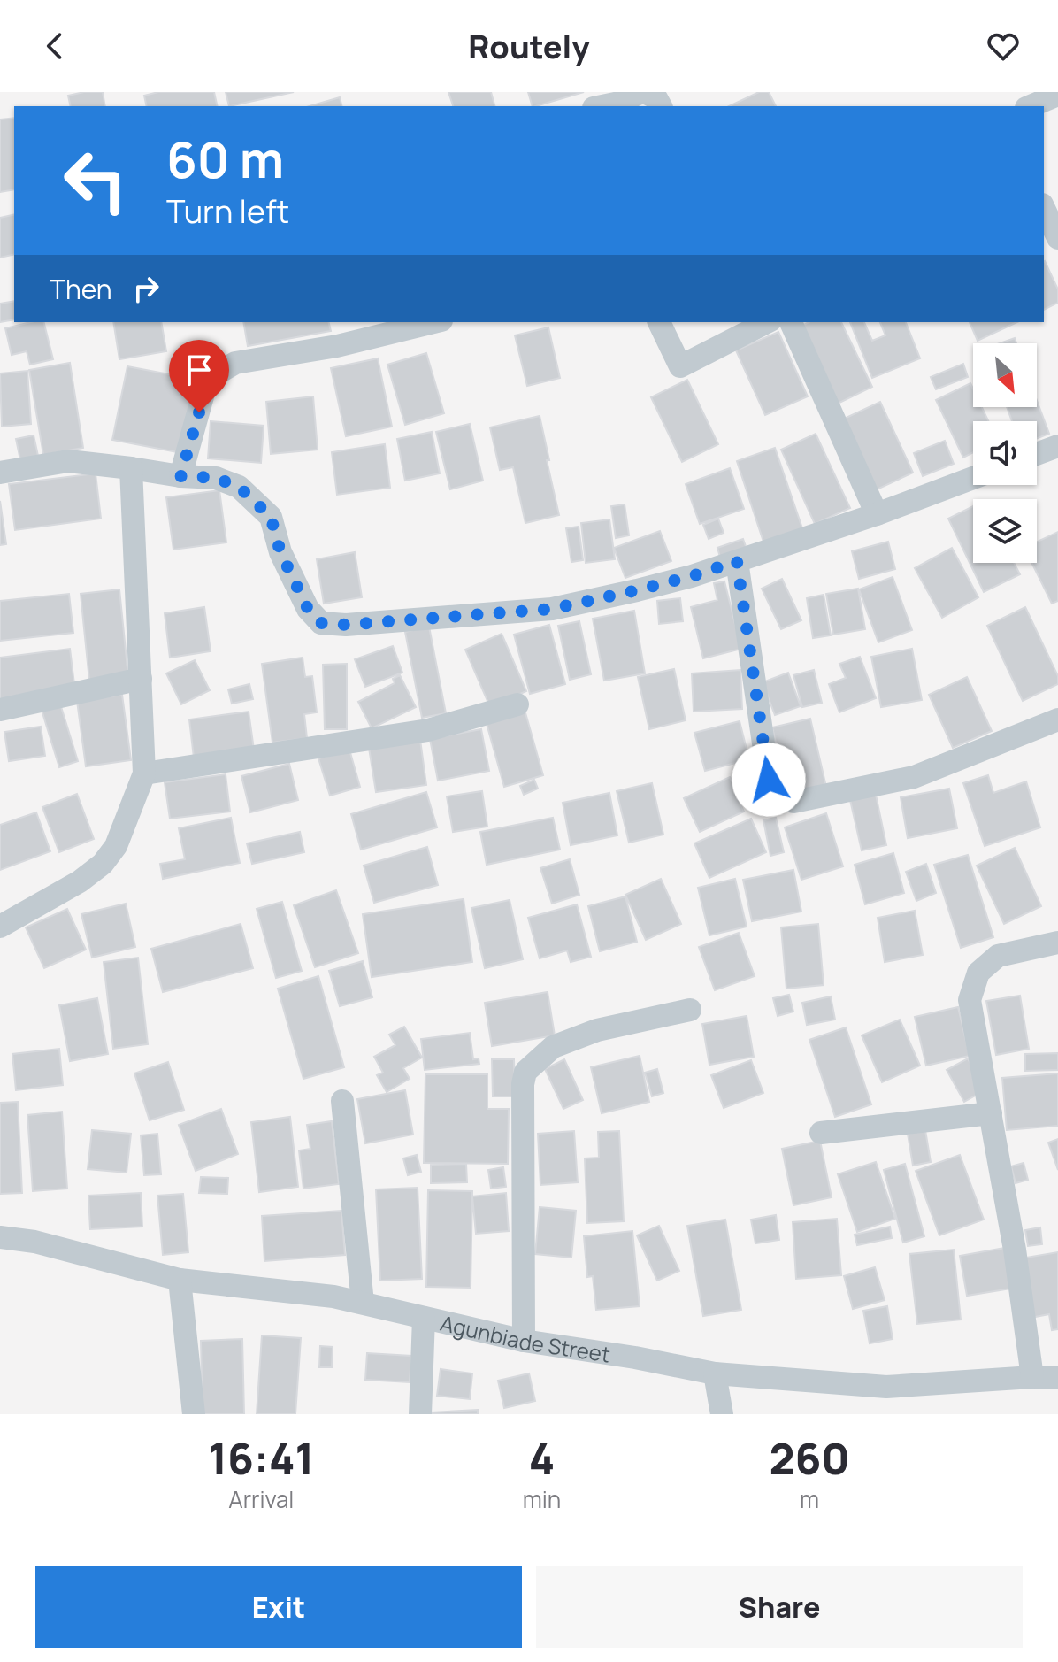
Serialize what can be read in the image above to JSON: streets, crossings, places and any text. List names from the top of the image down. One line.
{"streets":{"street":["Agunbiade Street"]},"north":"bottom right","page":{"header":"Routely","turn":["60 m","Turn left"],"then":"Then","eta":["16:41","Arrival","4","min","260","m"],"buttons":["Exit","Share"]}}
